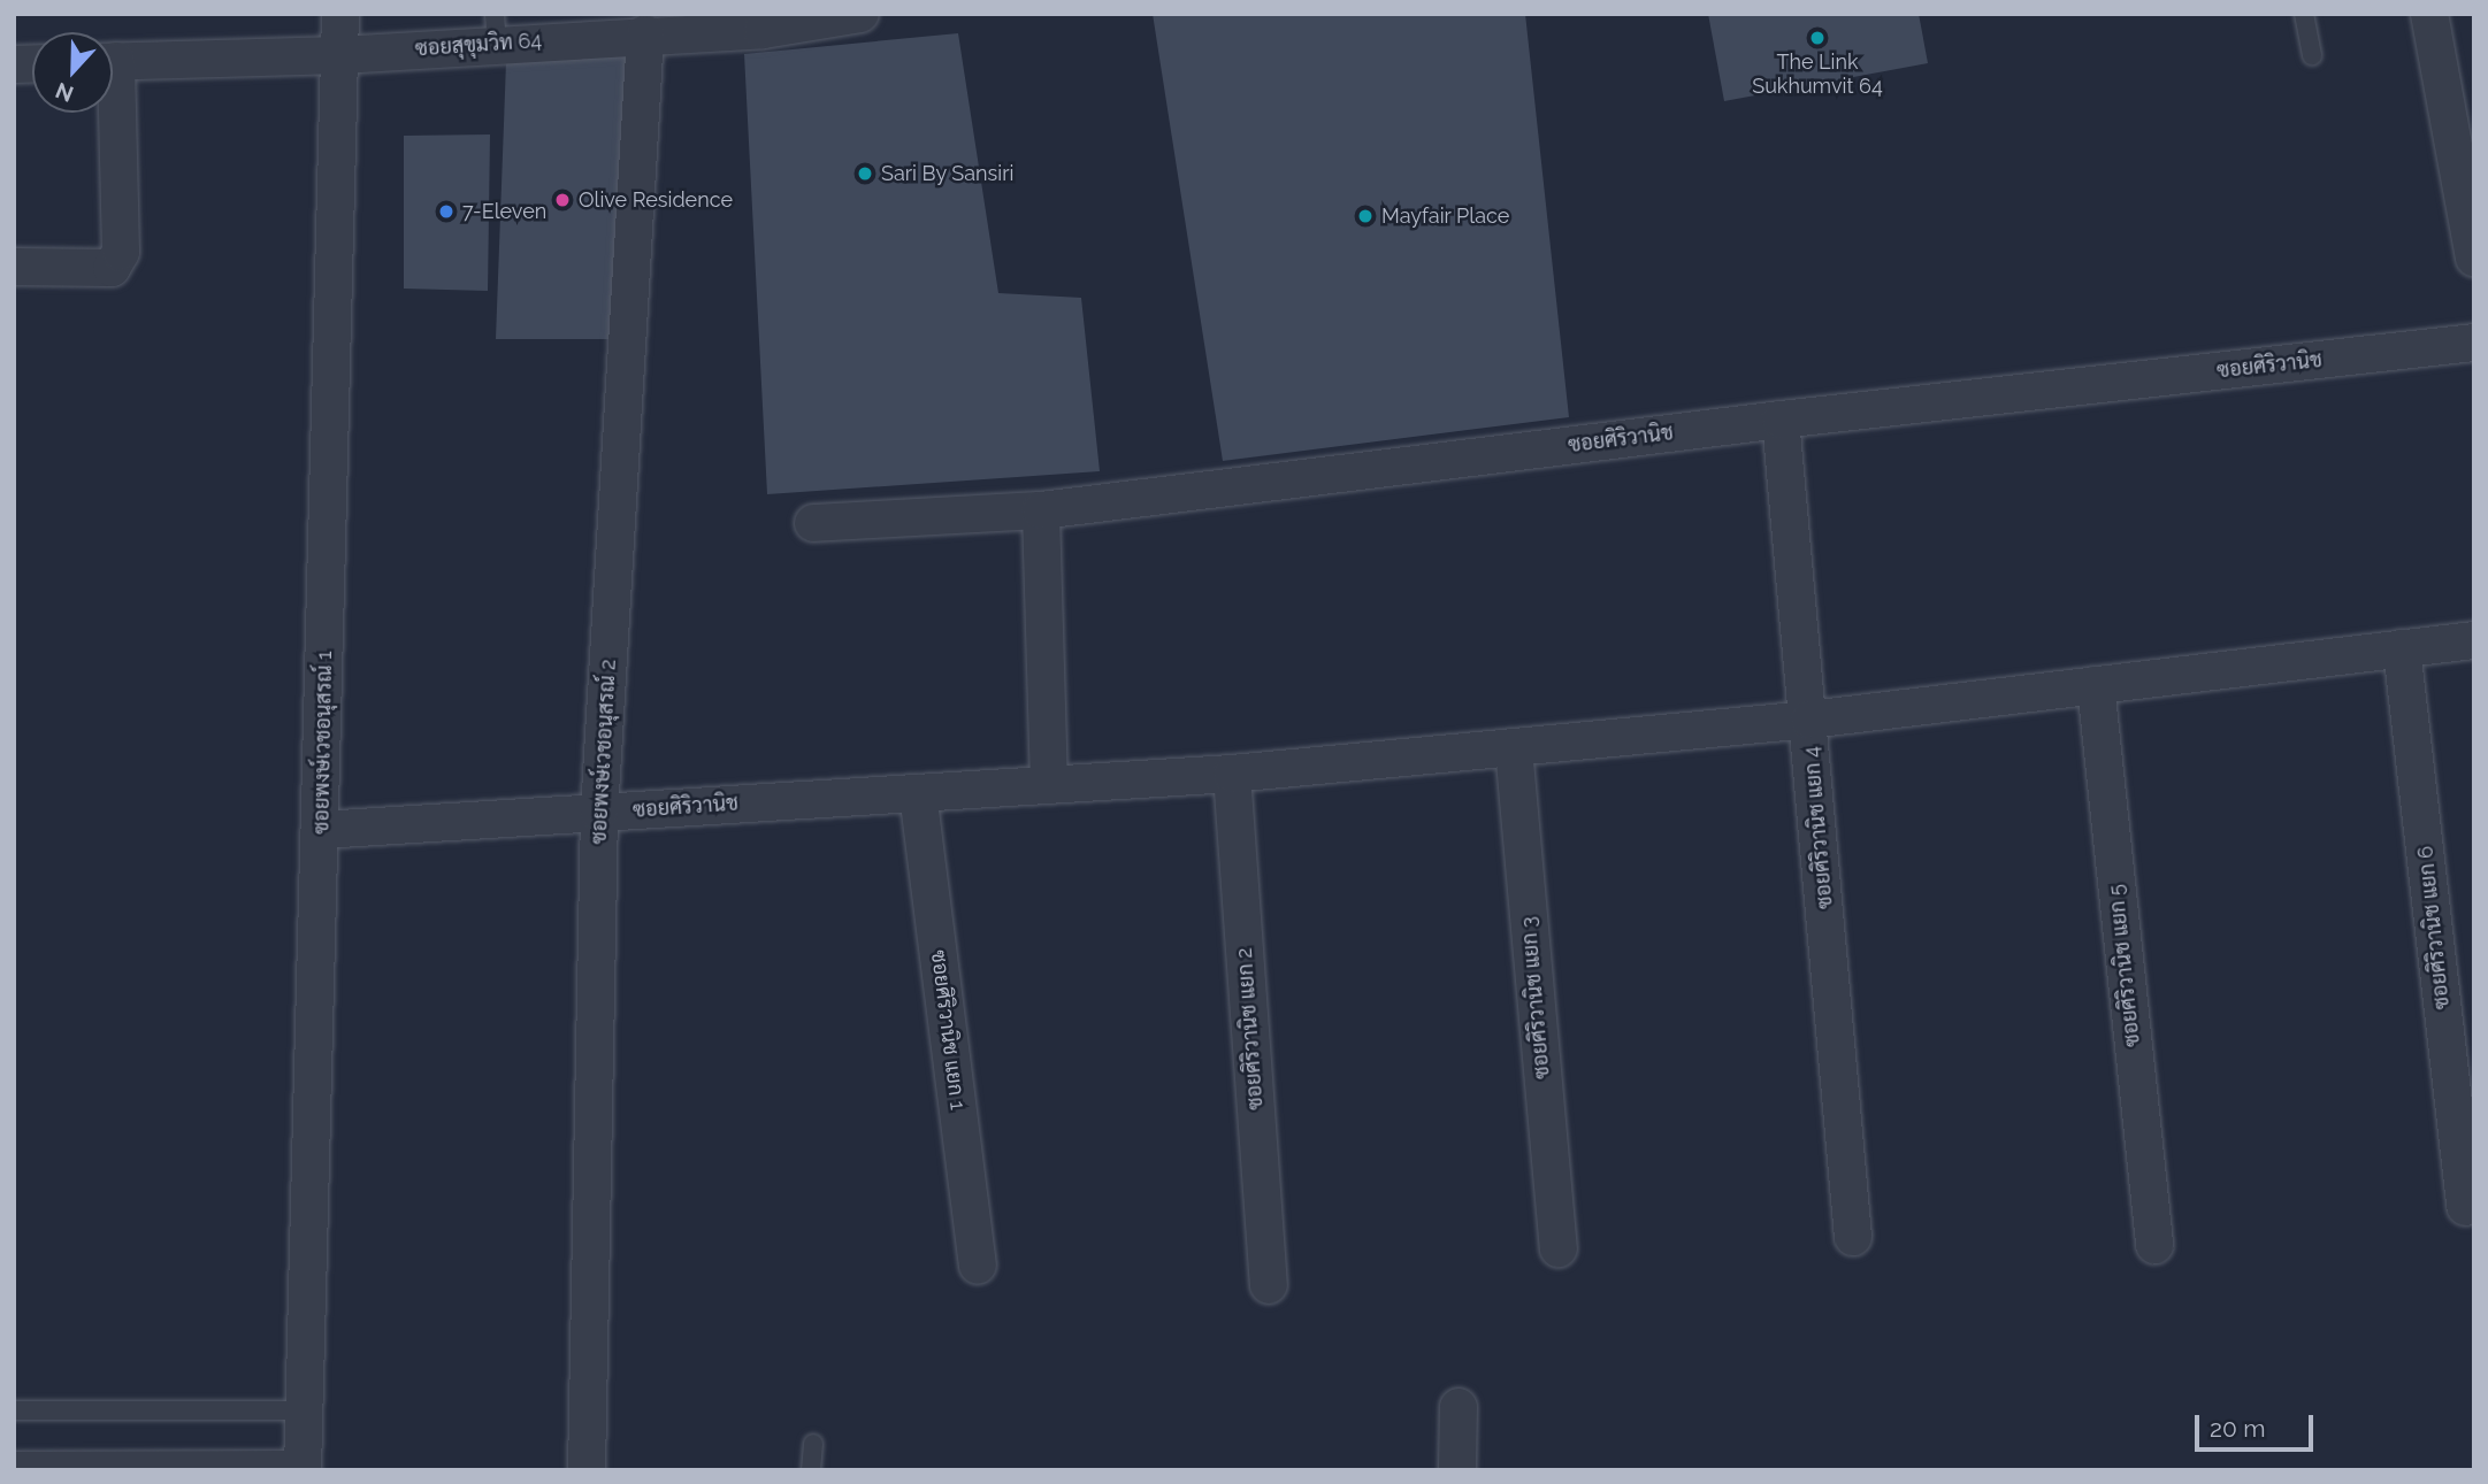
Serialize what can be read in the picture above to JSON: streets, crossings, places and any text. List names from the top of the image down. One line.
{"streets":{"street":["ซอยสุขุมวิท 64","ซอยศิริวานิช","ซอยพงษ์เวชอนุสรณ์ 1","ซอยพงษ์เวชอนุสรณ์ 2","ซอยศิริวานิช แยก 4","ซอยศิริวานิช แยก 6","ซอยศิริวานิช แยก 5","ซอยศิริวานิช แยก 3","ซอยศิริวานิช แยก 2","ซอยศิริวานิช แยก 1"]},"crossings":[["ซอยสุขุมวิท 64","ซอยพงษ์เวชอนุสรณ์ 1"],["ซอยสุขุมวิท 64","ซอยพงษ์เวชอนุสรณ์ 2"],["ซอยศิริวานิช","ซอยพงษ์เวชอนุสรณ์ 1"],["ซอยศิริวานิช","ซอยพงษ์เวชอนุสรณ์ 2"],["ซอยศิริวานิช","ซอยศิริวานิช แยก 4"],["ซอยศิริวานิช","ซอยศิริวานิช แยก 6"],["ซอยศิริวานิช","ซอยศิริวานิช แยก 5"],["ซอยศิริวานิช","ซอยศิริวานิช แยก 3"],["ซอยศิริวานิช","ซอยศิริวานิช แยก 2"],["ซอยศิริวานิช","ซอยศิริวานิช แยก 1"]],"places":["The Link Sukhumvit 64","Sari By Sansiri","Olive Residence","7-Eleven","Mayfair Place"],"scale_bar":"20 m","north":"bottom"}
